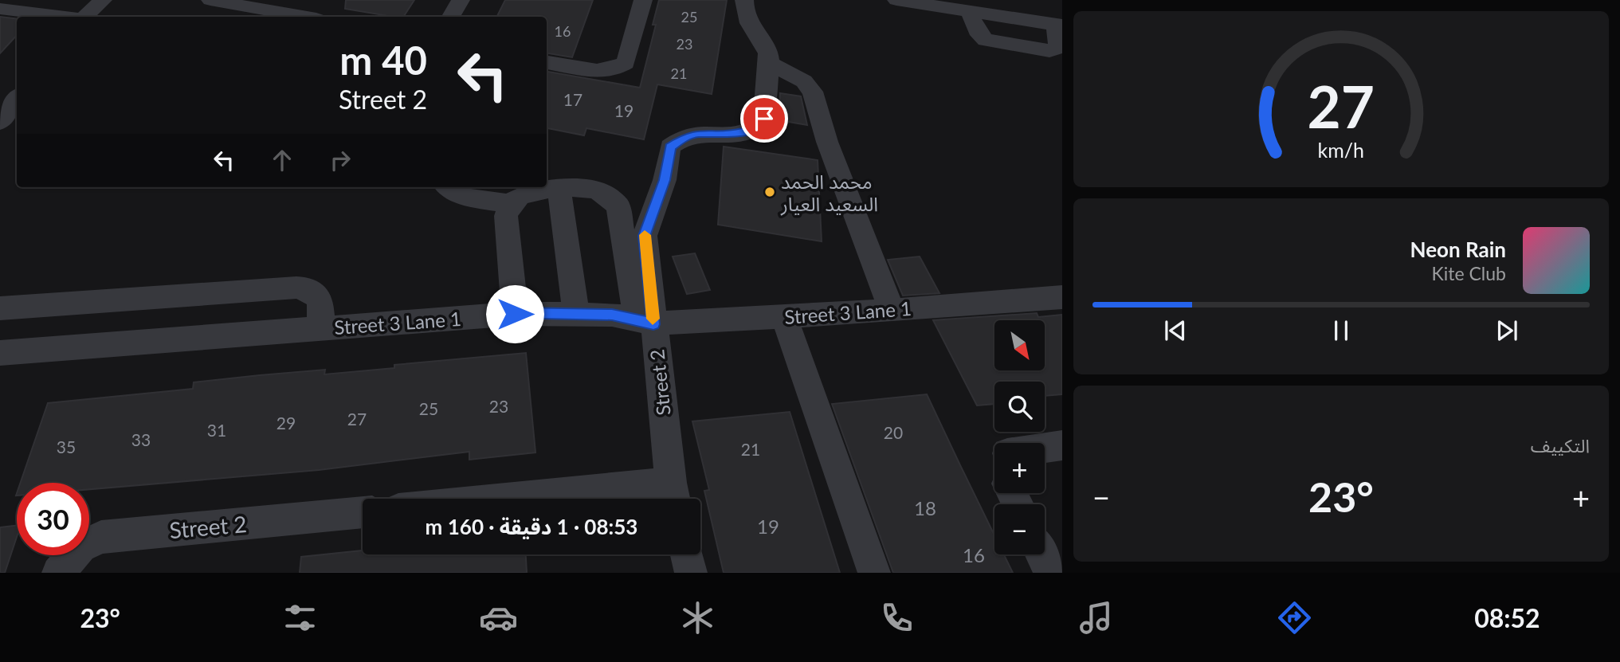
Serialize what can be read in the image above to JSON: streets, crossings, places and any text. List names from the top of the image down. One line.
{"streets":{"street":["Street 3 Lane 1","Street 2"]},"crossings":[["Street 3 Lane 1","Street 2"]],"places":["محمد الحمد السعيد العيار"],"house_numbers":["25","16","23","21","17","19","23","25","27","29","31","20","33","35","21","18","19","16"],"north":"bottom right","page":{"turn":["40 m","Street 2"],"song":["Neon Rain","Kite Club"],"map_buttons":["+","−"],"tile":"التكييف","heat":["−","23°","+"],"limit":"30","trip":"08:53 · 1 دقيقة · 160 m","tabs":["08:52","23°"],"gauge":["27","km/h"]}}
